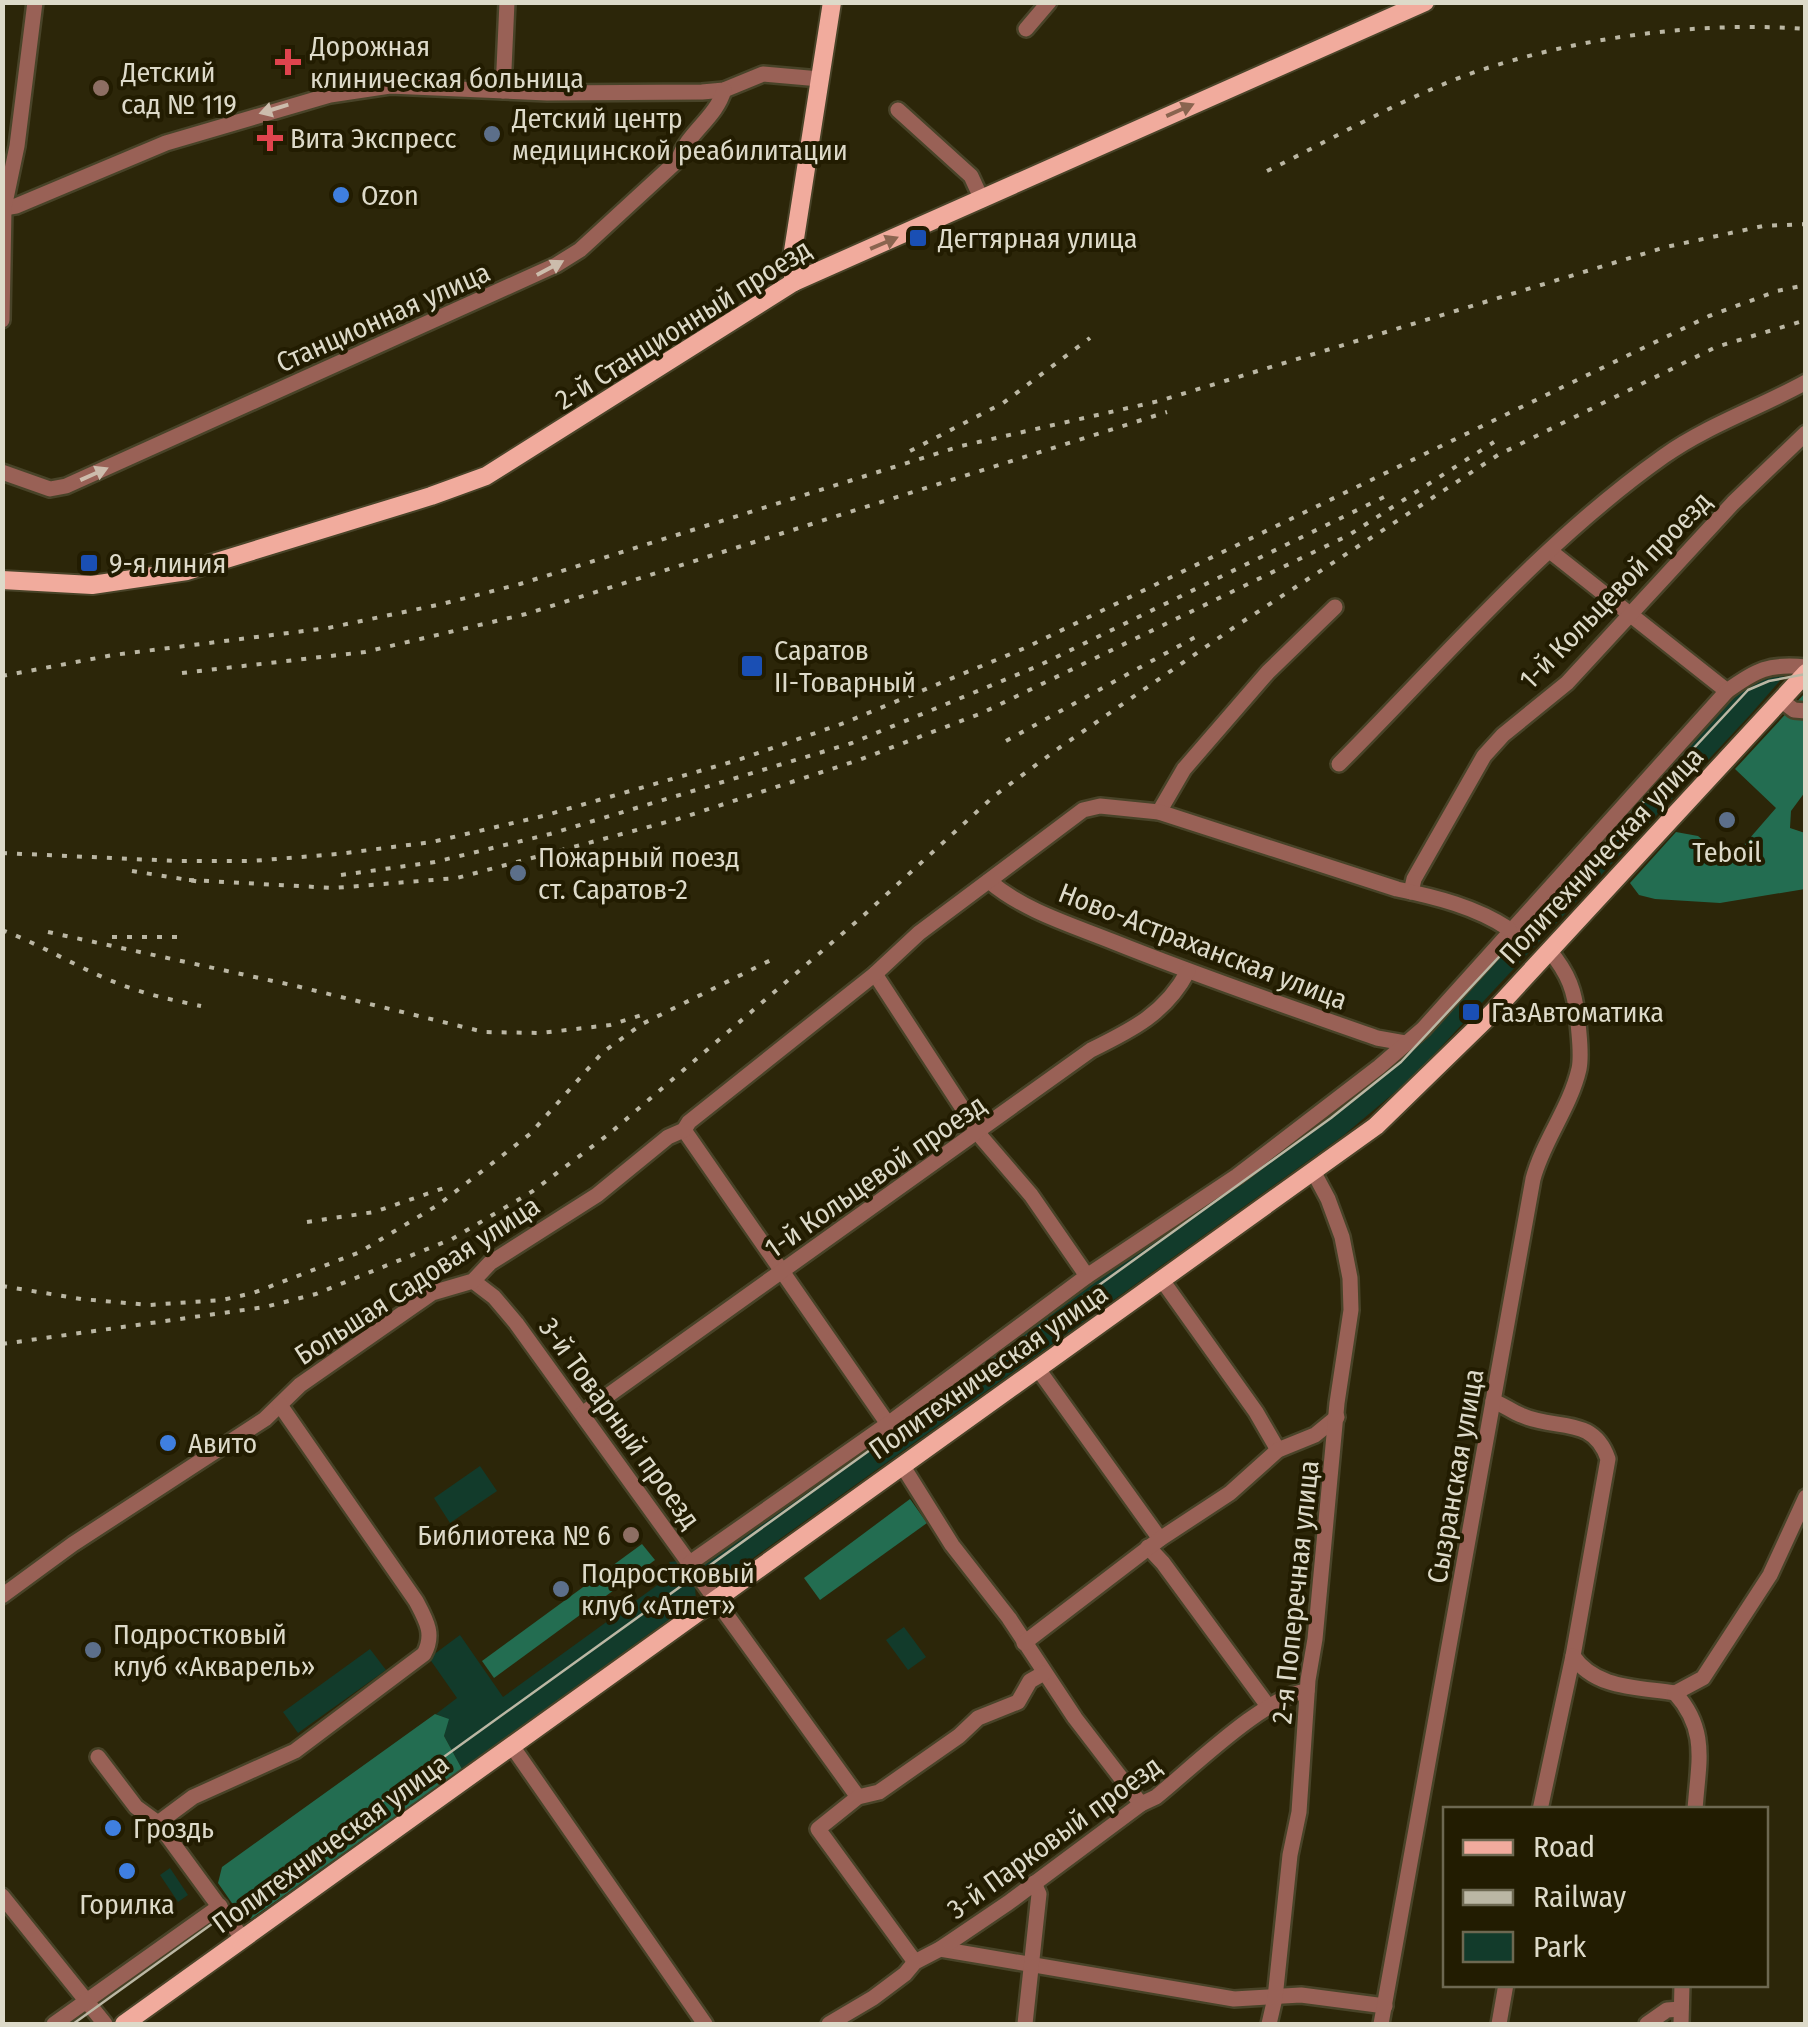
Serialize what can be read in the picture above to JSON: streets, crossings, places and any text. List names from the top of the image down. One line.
{"streets":{"main road":["2-й Станционный проезд","Политехническая улица"],"street":["Станционная улица","1-й Кольцевой проезд","Ново-Астраханская улица","Большая Садовая улица","3-й Товарный проезд","Сызранская улица","2-я Поперечная улица","3-й Парковый проезд"]},"crossings":[["1-й Кольцевой проезд","Ново-Астраханская улица"],["1-й Кольцевой проезд","3-й Товарный проезд"],["Политехническая улица","3-й Товарный проезд"],["Политехническая улица","Сызранская улица"],["Политехническая улица","2-я Поперечная улица"],["Ново-Астраханская улица","Большая Садовая улица"],["Большая Садовая улица","3-й Товарный проезд"],["2-я Поперечная улица","3-й Парковый проезд"]],"one_way":["Станционная улица","2-й Станционный проезд"],"places":{"health":["Дорожная клиническая больница","Вита Экспресс"],"other":["Детский сад № 119","Детский центр медицинской реабилитации","Ozon","Teboil","Пожарный поезд ст. Саратов-2","Авито","Библиотека № 6","Подростковый клуб «Атлет»","Подростковый клуб «Акварель»","Гроздь","Горилка"],"transit":["Дегтярная улица","9-я линия","Саратов II-Товарный","ГазАвтоматика"]},"legend":["Road","Railway","Park"]}
